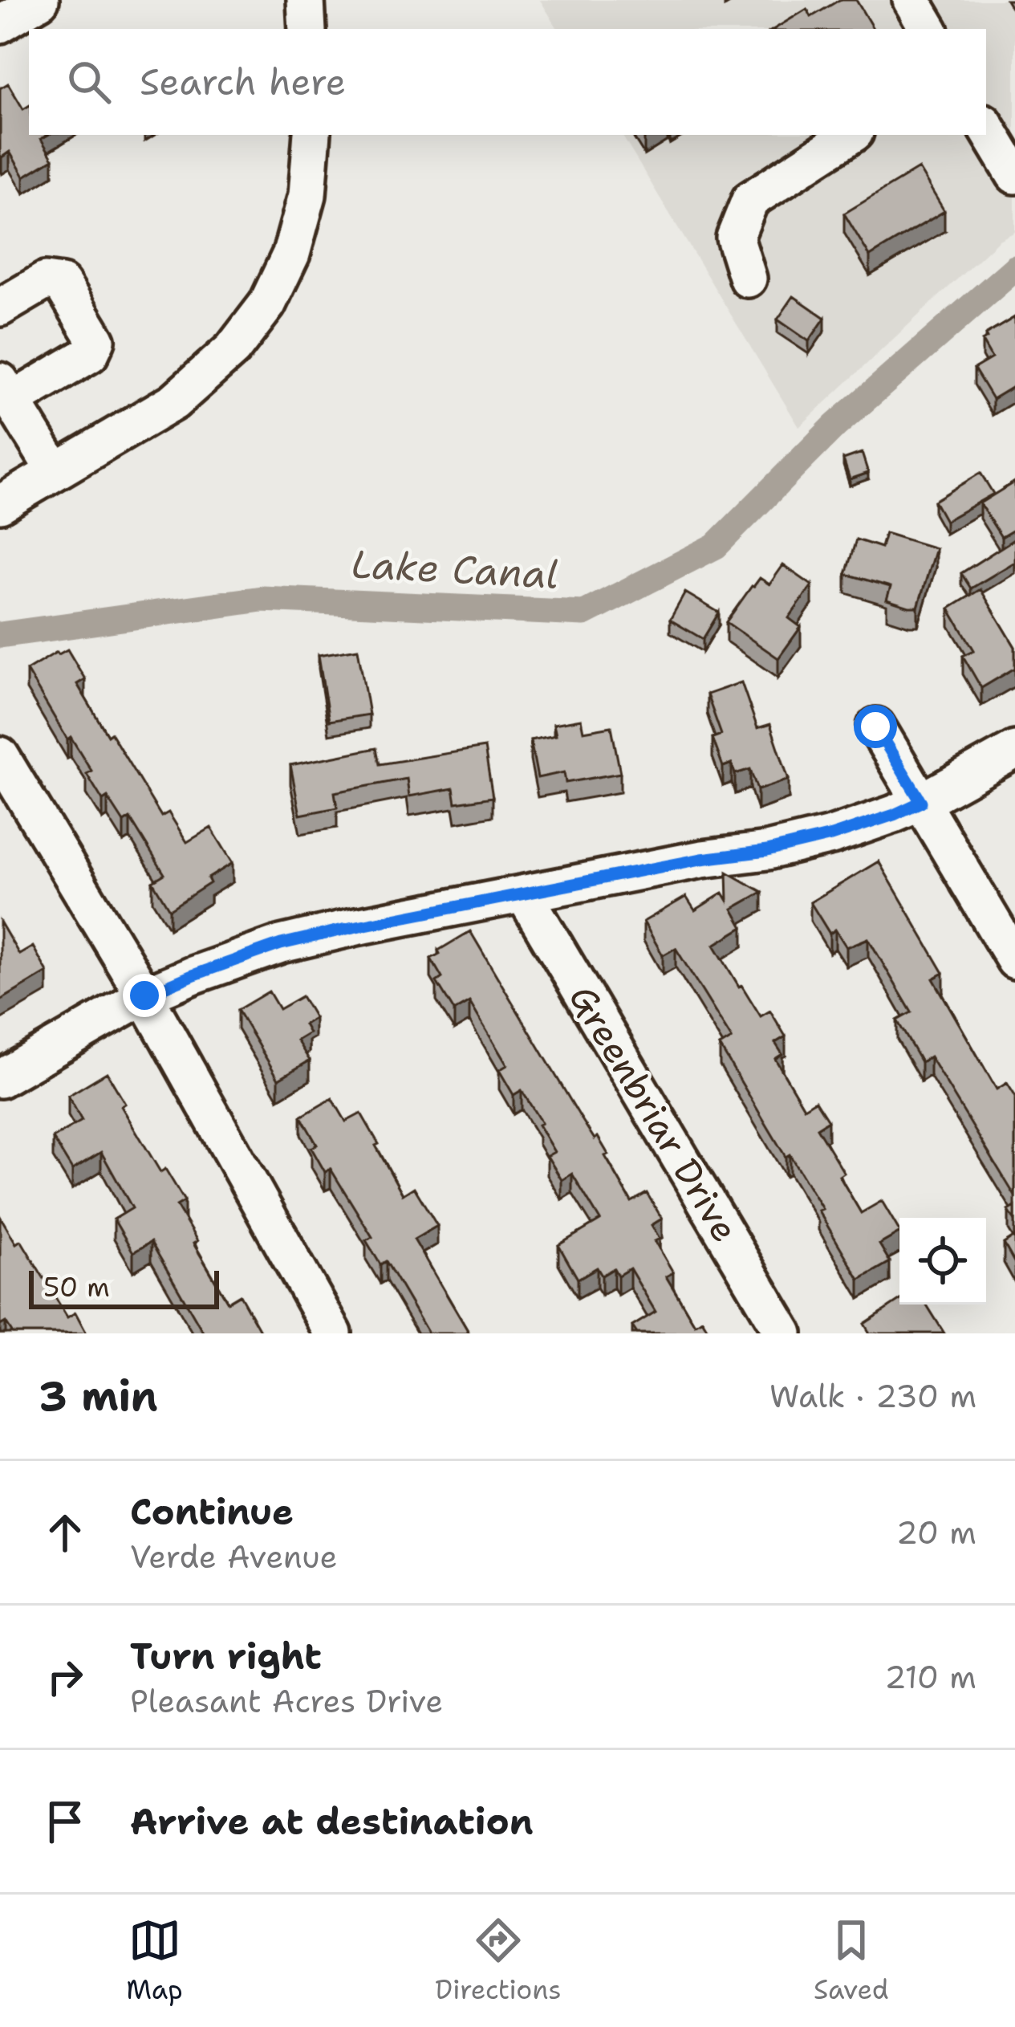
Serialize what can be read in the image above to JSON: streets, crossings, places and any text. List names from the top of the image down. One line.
{"streets":{"street":["Greenbriar Drive"]},"water":["Lake Canal"],"scale_bar":"50 m","page":{"search":"Search here","scale":"50 m","heading":["3 min","Walk · 230 m"],"list":[["Continue","Verde Avenue","20 m"],["Turn right","Pleasant Acres Drive","210 m"],"Arrive at destination"],"nav":["Map","Directions","Saved"]}}
